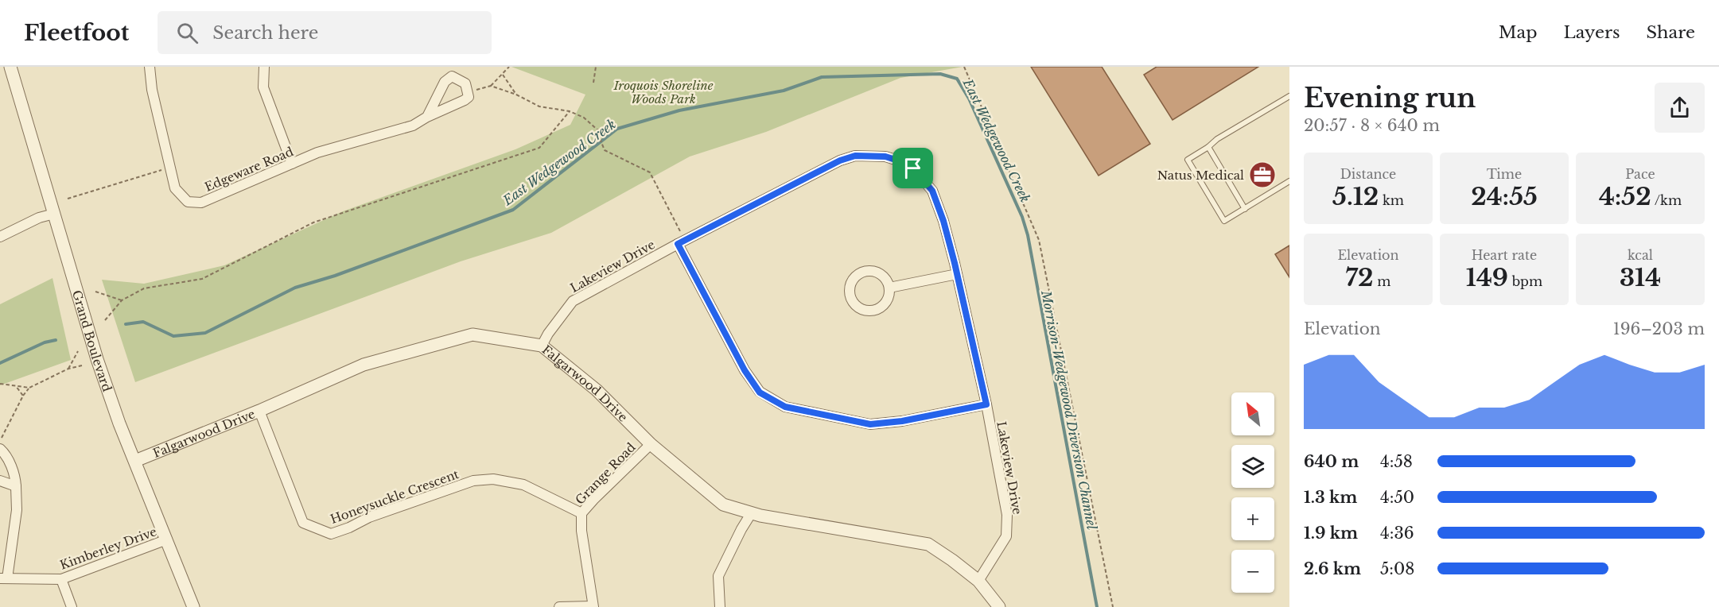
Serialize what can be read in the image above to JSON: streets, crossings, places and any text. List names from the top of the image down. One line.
{"streets":{"street":["Edgeware Road","Lakeview Drive","Grand Boulevard","Falgarwood Drive","Grange Road","Honeysuckle Crescent","Kimberley Drive"]},"crossings":[["Lakeview Drive","Falgarwood Drive"],["Grand Boulevard","Falgarwood Drive"],["Grand Boulevard","Kimberley Drive"],["Falgarwood Drive","Grange Road"],["Falgarwood Drive","Honeysuckle Crescent"],["Grange Road","Honeysuckle Crescent"]],"water":["East Wedgewood Creek","Morrison-Wedgewood Diversion Channel"],"parks":["Iroquois Shoreline Woods Park"],"places":{"office":["Natus Medical"]},"north":"top left","page":{"header":"Fleetfoot","search":"Search here","nav":["Map","Layers","Share"],"heading":["Evening run","20:57 · 8 × 640 m"],"stats":[["Distance","5.12 km"],["Time","24:55"],["Pace","4:52 /km"],["Elevation","72 m"],["Heart rate","149 bpm"],["kcal","314"]],"chart":["Elevation","196–203 m"],"map_buttons":["+","−"],"list":[{"name":"640 m","note":"4:58"},{"name":"1.3 km","note":"4:50"},{"name":"1.9 km","note":"4:36"},{"name":"2.6 km","note":"5:08"}]}}
